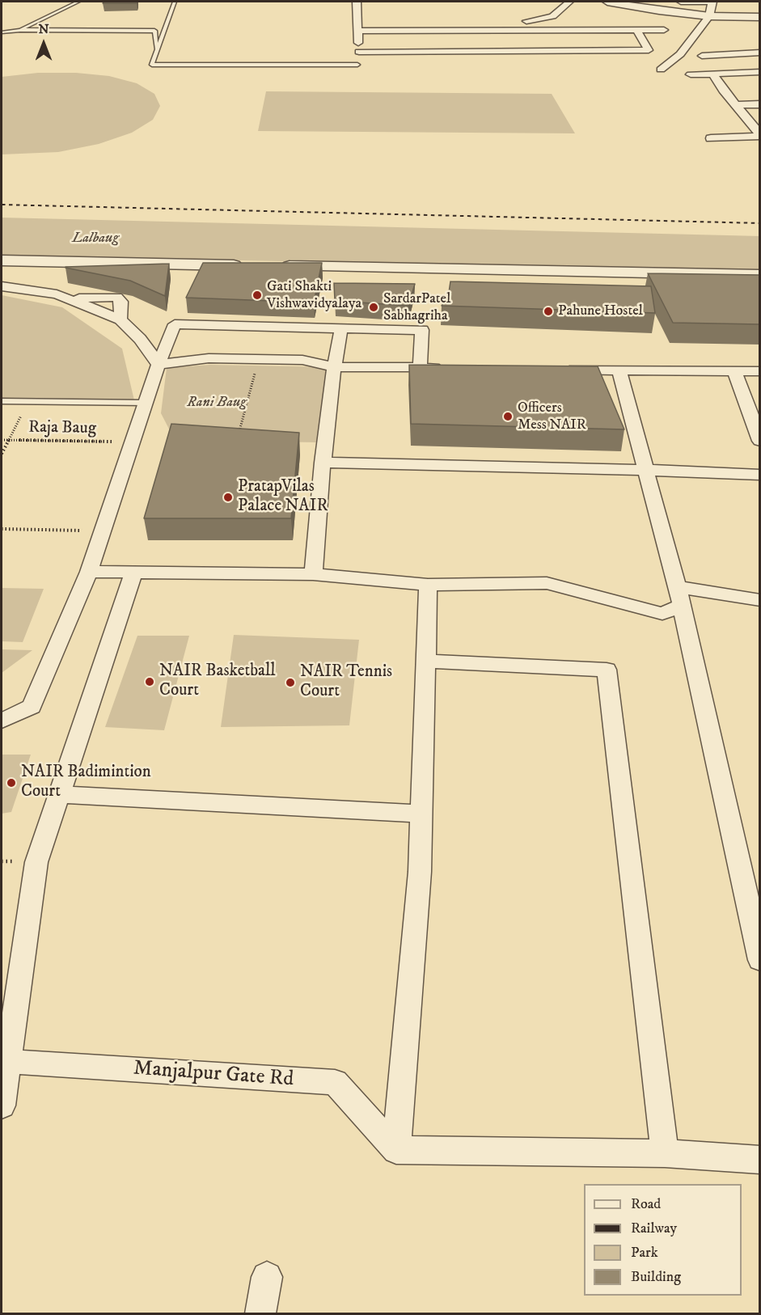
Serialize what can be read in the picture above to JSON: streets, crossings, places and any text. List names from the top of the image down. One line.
{"streets":{"street":["Manjalpur Gate Rd"],"path":["Raja Baug"]},"parks":["Lalbaug","Rani Baug"],"places":["Gati Shakti Vishwavidyalaya","SardarPatel Sabhagriha","Pahune Hostel","Officers Mess NAIR","PratapVilas Palace NAIR","NAIR Basketball Court","NAIR Tennis Court","NAIR Badimintion Court"],"legend":["Road","Railway","Park","Building"],"north":"top"}
